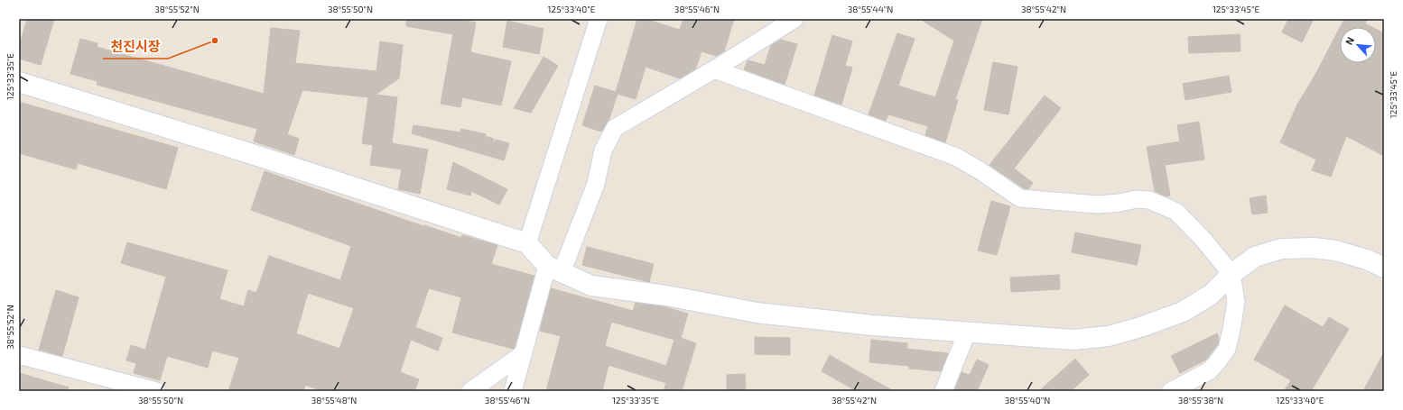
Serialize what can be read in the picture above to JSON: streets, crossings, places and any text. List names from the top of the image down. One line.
{"places":["천진시장"],"north":"top left","coordinates":["38°55'52\"N","38°55'50\"N","125°33'40\"E","38°55'46\"N","38°55'44\"N","38°55'42\"N","125°33'45\"E","125°33'35\"E","38°55'48\"N","38°55'40\"N","38°55'38\"N"]}
